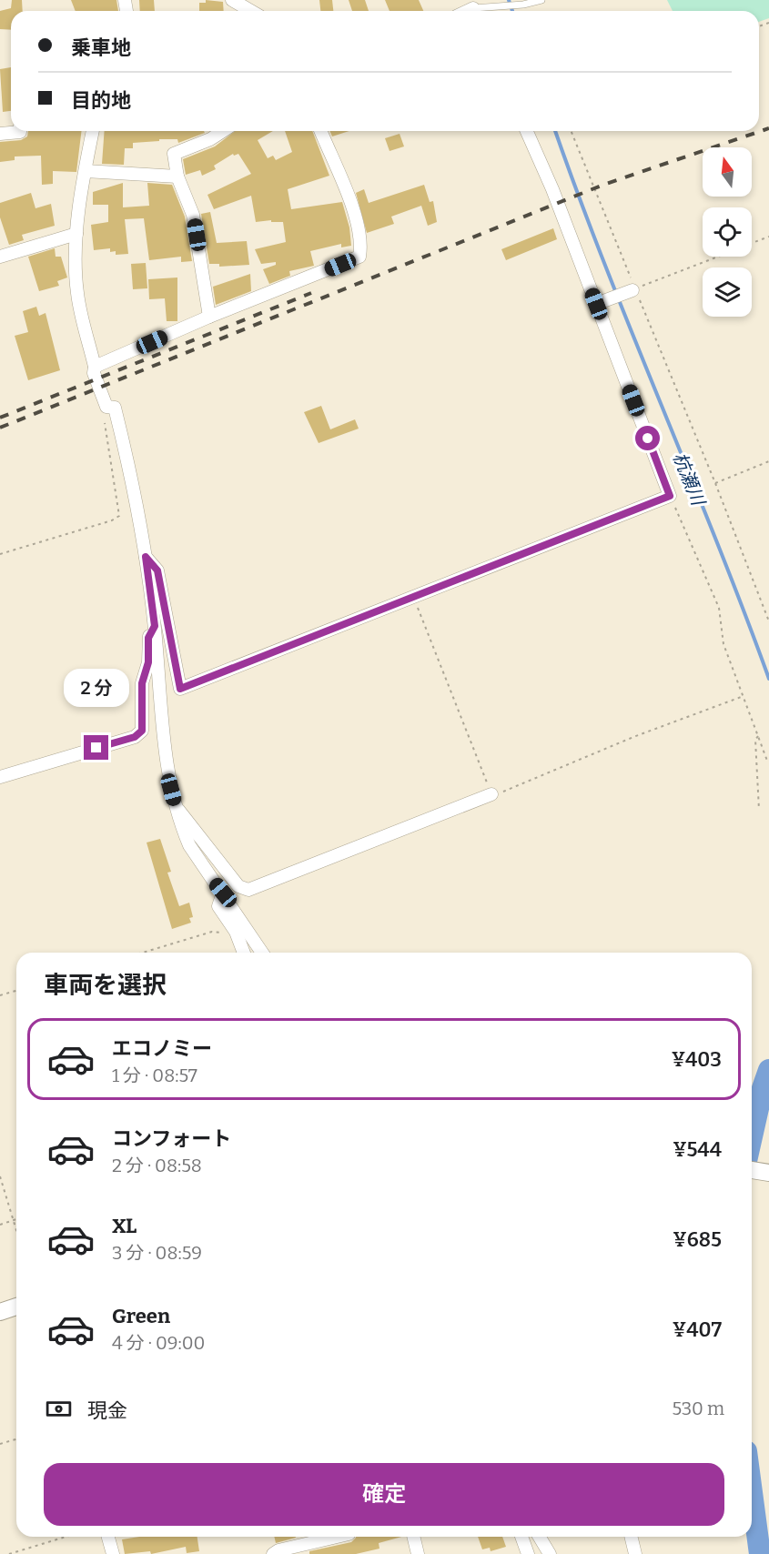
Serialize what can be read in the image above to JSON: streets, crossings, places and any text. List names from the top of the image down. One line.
{"water":["杭瀬川"],"north":"top","page":{"banner":["乗車地","目的地"],"bubble":"2 分","heading":"車両を選択","list":[{"name":"エコノミー","note":"1 分 · 08:57","value":"¥403"},{"name":"コンフォート","note":"2 分 · 08:58","value":"¥544"},{"name":"XL","note":"3 分 · 08:59","value":"¥685"},{"name":"Green","note":"4 分 · 09:00","value":"¥407"}],"pay":["現金","530 m"],"buttons":"確定"}}
